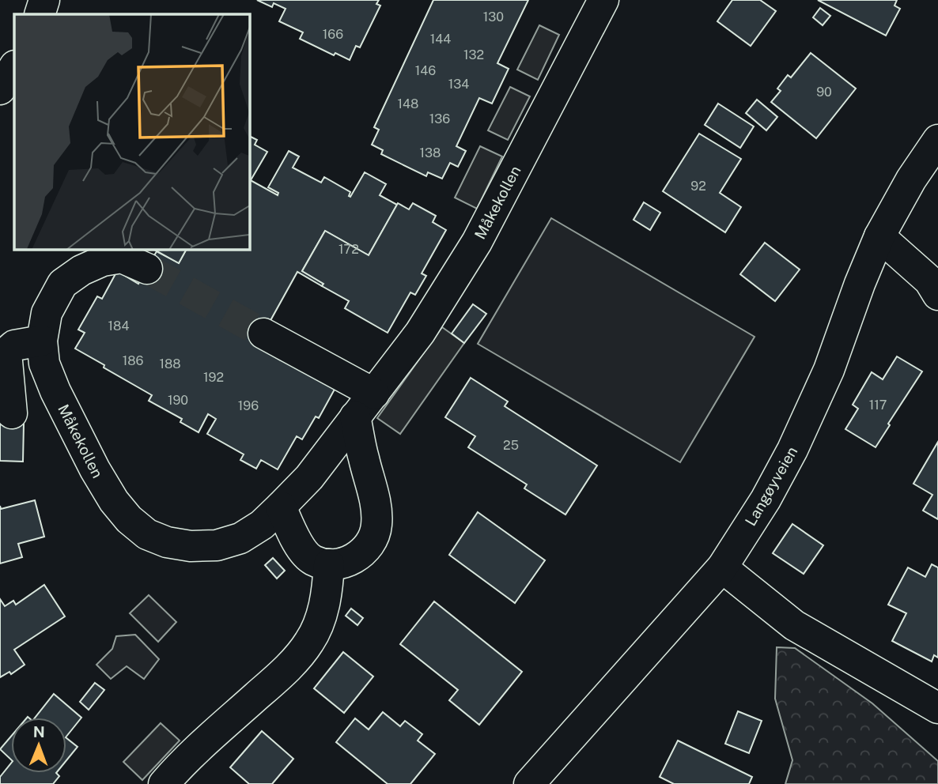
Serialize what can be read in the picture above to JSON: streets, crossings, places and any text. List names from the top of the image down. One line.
{"streets":{"street":["Måkekollen","Langøyveien"]},"house_numbers":["130","166","144","132","146","134","90","148","136","138","92","172","184","186","188","192","190","117","196","25"],"north":"top"}
